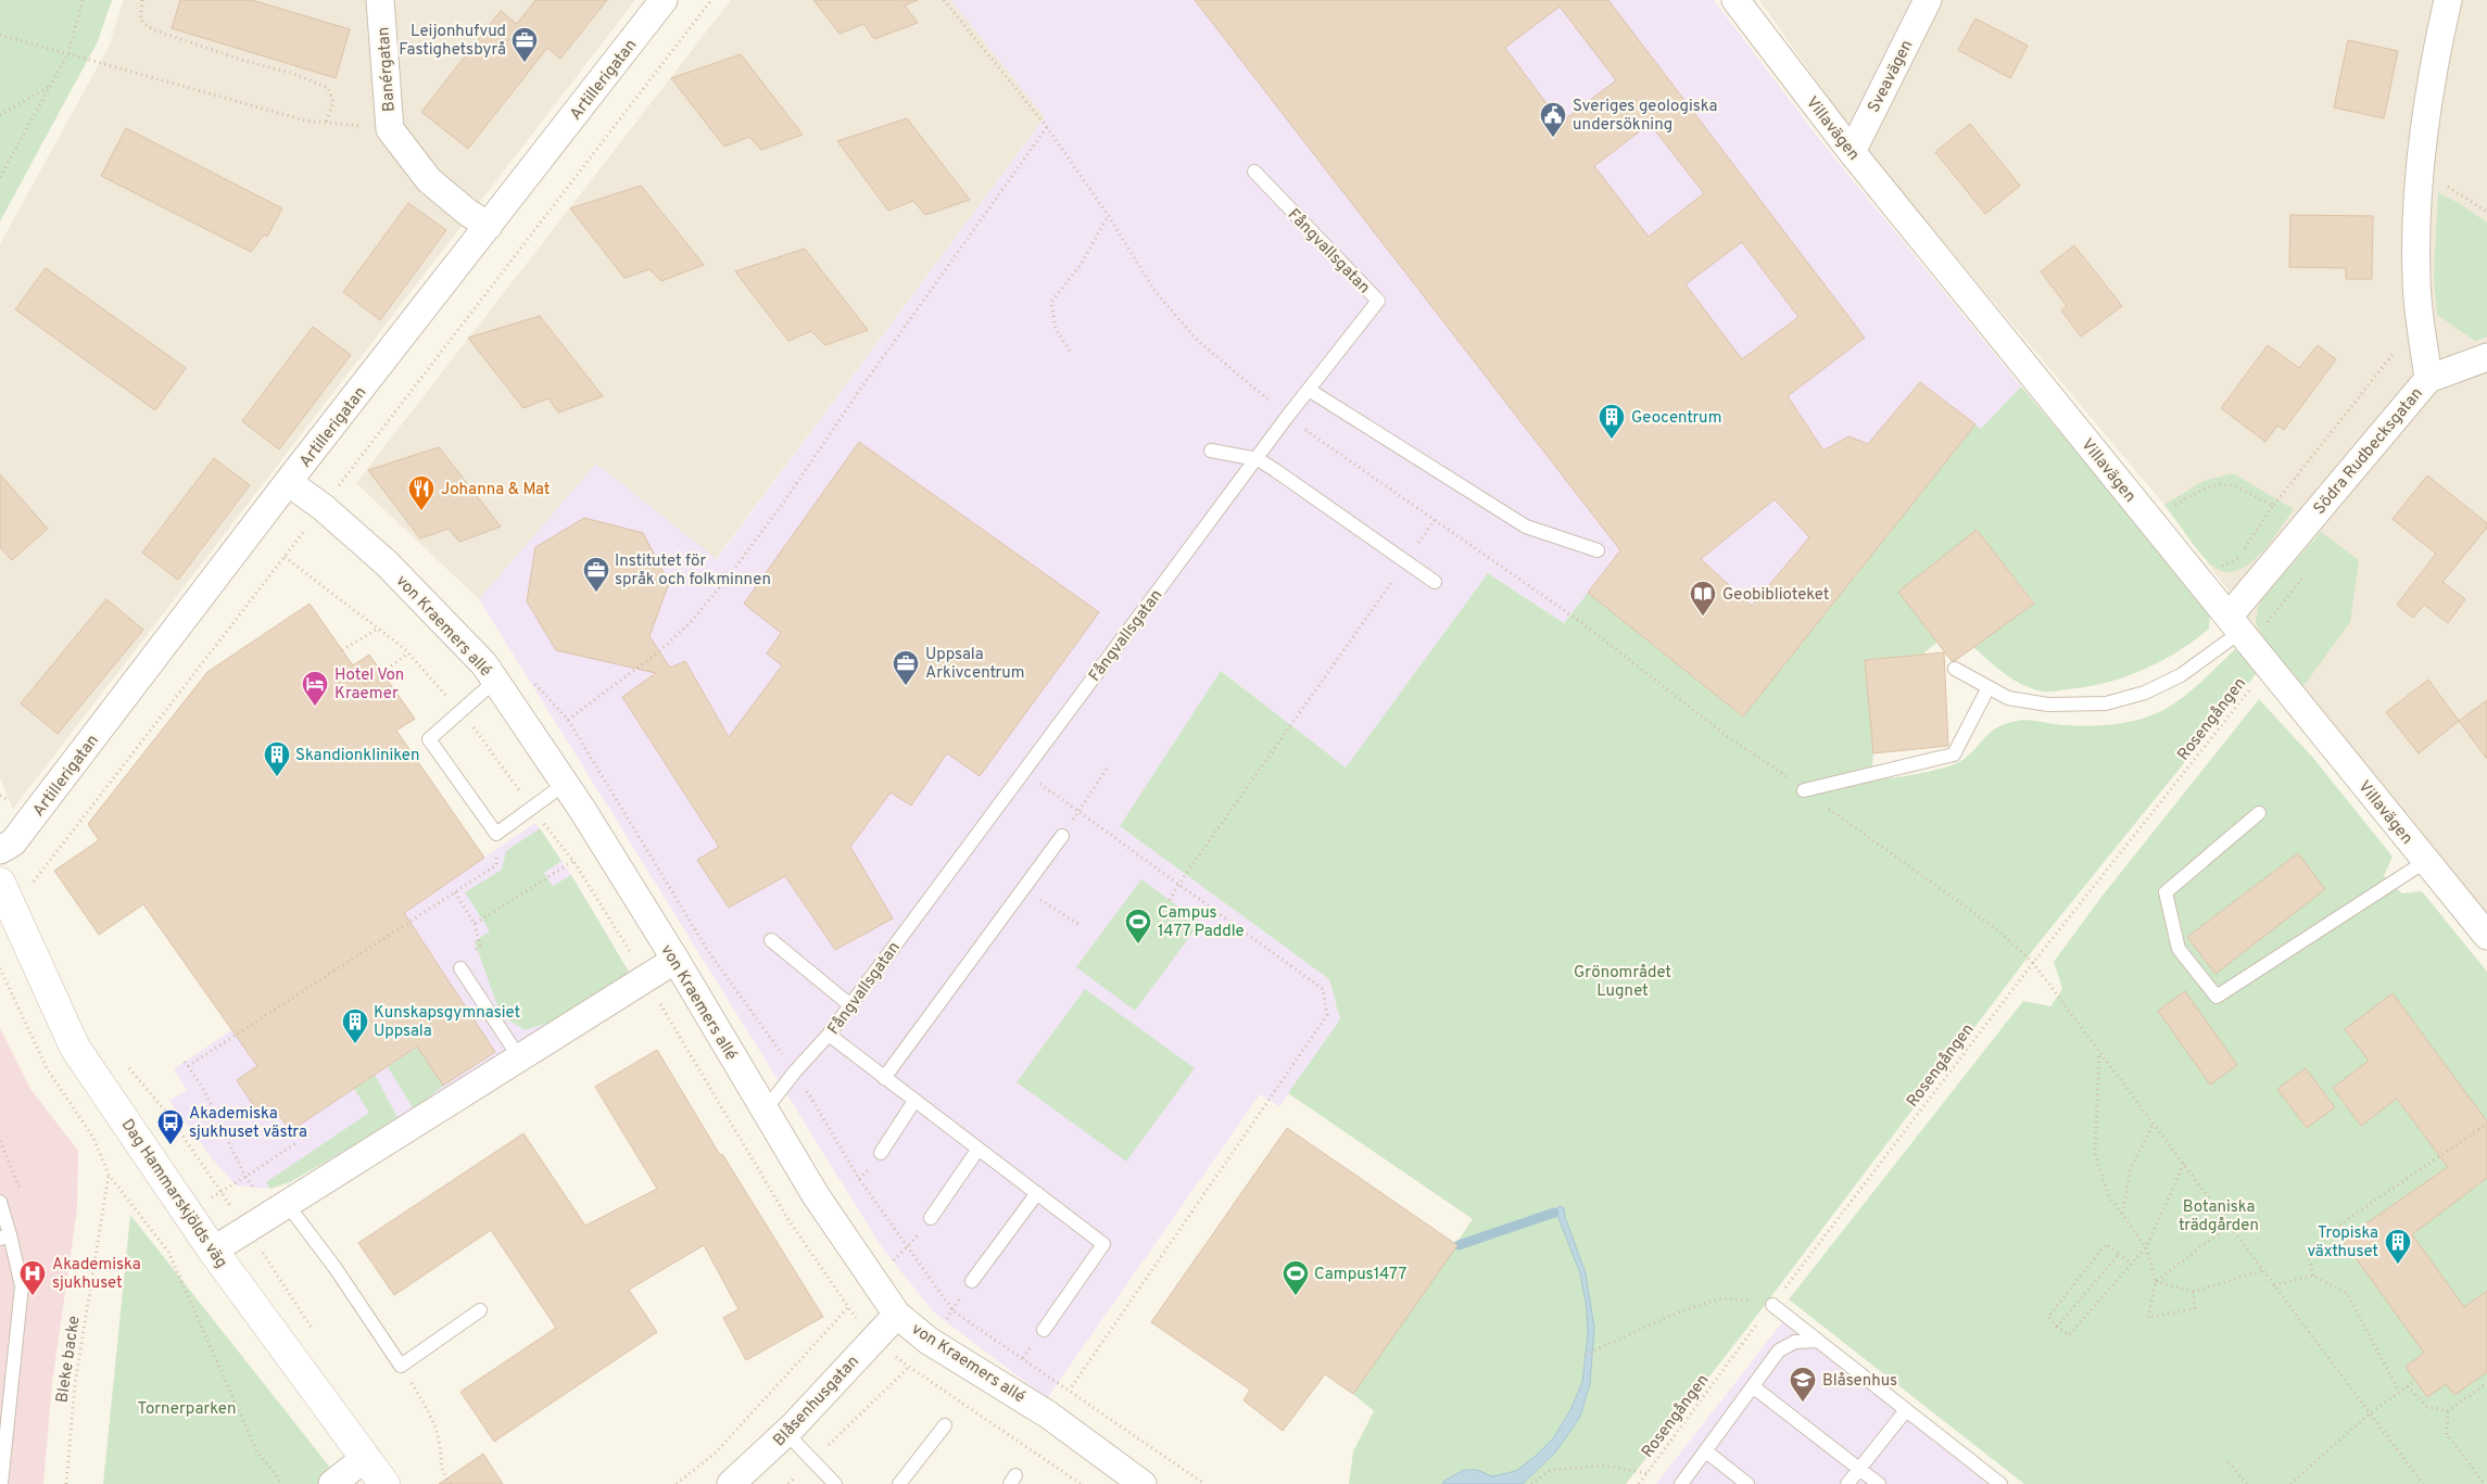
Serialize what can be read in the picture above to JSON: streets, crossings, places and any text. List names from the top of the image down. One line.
{"streets":{"street":["Banérgatan","Sveavägen","Artillerigatan","Villavägen","Södra Rudbecksgatan","von Kraemers allé","Dag Hammarskjölds väg","Blåsenhusgatan"],"lane":["Fångvallsgatan"],"path":["Rosengången","Bleke backe"]},"crossings":[["Banérgatan","Artillerigatan"],["Sveavägen","Villavägen"],["Artillerigatan","von Kraemers allé"],["Villavägen","Södra Rudbecksgatan"],["Villavägen","Rosengången"],["Fångvallsgatan","von Kraemers allé"],["von Kraemers allé","Blåsenhusgatan"]],"parks":["Grönområdet Lugnet","Botaniska trädgården","Tornerparken"],"places":{"office":["Leijonhufvud Fastighetsbyrå","Institutet för språk och folkminnen","Uppsala Arkivcentrum"],"public building":["Sveriges geologiska undersökning"],"building":["Geocentrum","Skandionkliniken","Kunskapsgymnasiet Uppsala","Tropiska växthuset"],"restaurant":["Johanna & Mat"],"library":["Geobiblioteket"],"hotel":["Hotel Von Kraemer"],"sports":["Campus 1477 Paddle","Campus1477"],"bus stop":["Akademiska sjukhuset västra"],"hospital":["Akademiska sjukhuset"],"school or university":["Blåsenhus"]}}
